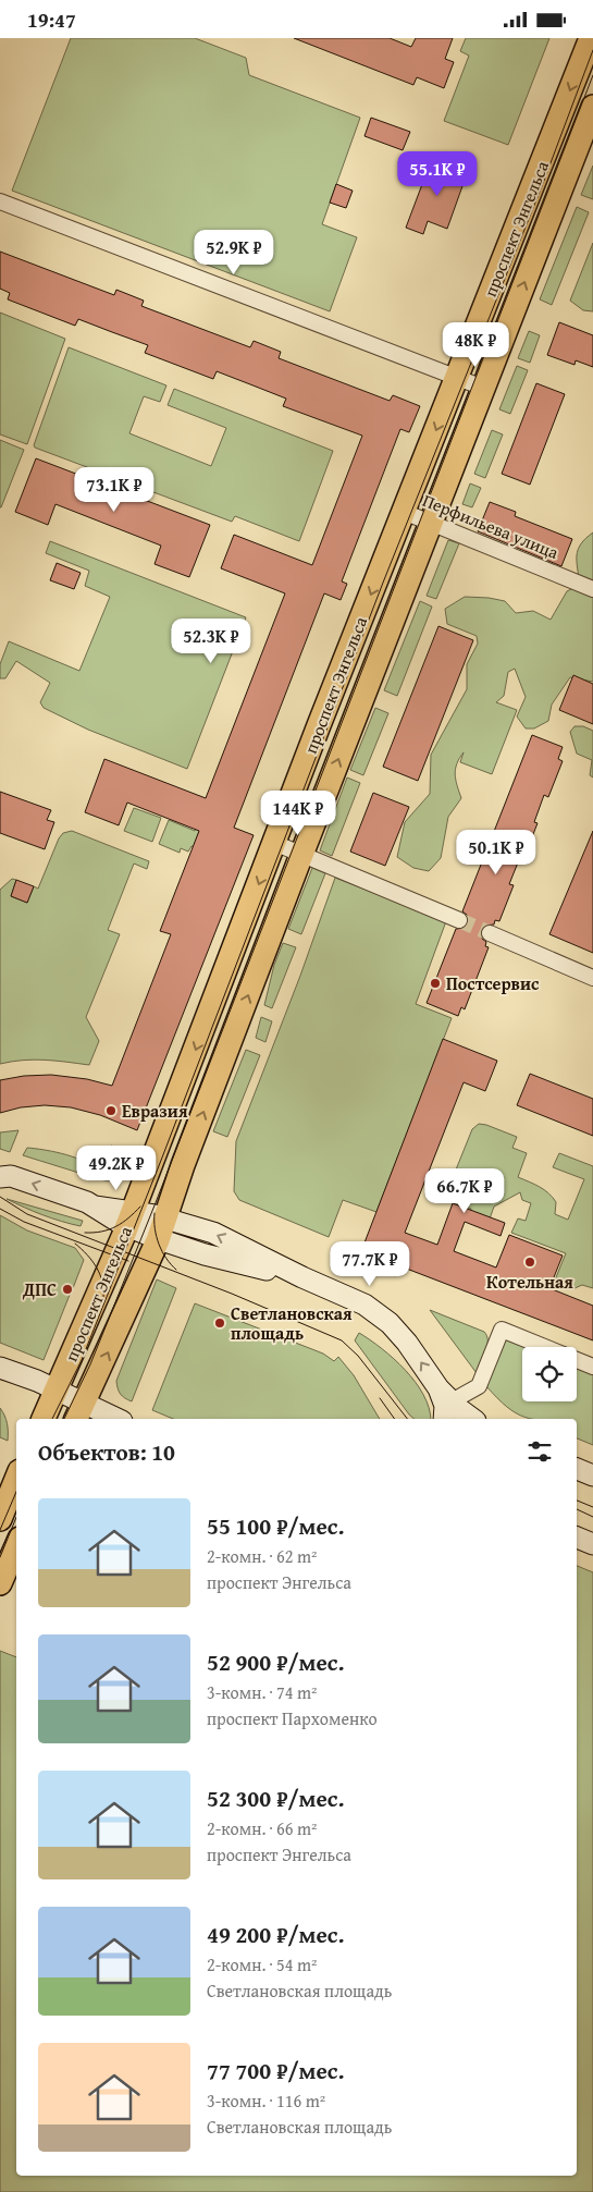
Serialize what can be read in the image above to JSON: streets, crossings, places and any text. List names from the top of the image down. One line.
{"streets":{"main road":["проспект Энгельса"],"street":["Перфильева улица"]},"crossings":[["проспект Энгельса","Перфильева улица"]],"places":["Постсервис","Евразия","Котельная","ДПС","Светлановская площадь"],"page":{"status":"19:47","price":["55.1K ₽","52.9K ₽","48K ₽","73.1K ₽","52.3K ₽","144K ₽","50.1K ₽","49.2K ₽","66.7K ₽","77.7K ₽"],"heading":"Объектов: 10","list":[{"name":"55 100 ₽/мес.","note":"2-комн. · 62 m² · проспект Энгельса"},{"name":"52 900 ₽/мес.","note":"3-комн. · 74 m² · проспект Пархоменко"},{"name":"52 300 ₽/мес.","note":"2-комн. · 66 m² · проспект Энгельса"},{"name":"49 200 ₽/мес.","note":"2-комн. · 54 m² · Светлановская площадь"},{"name":"77 700 ₽/мес.","note":"3-комн. · 116 m² · Светлановская площадь"}]}}
